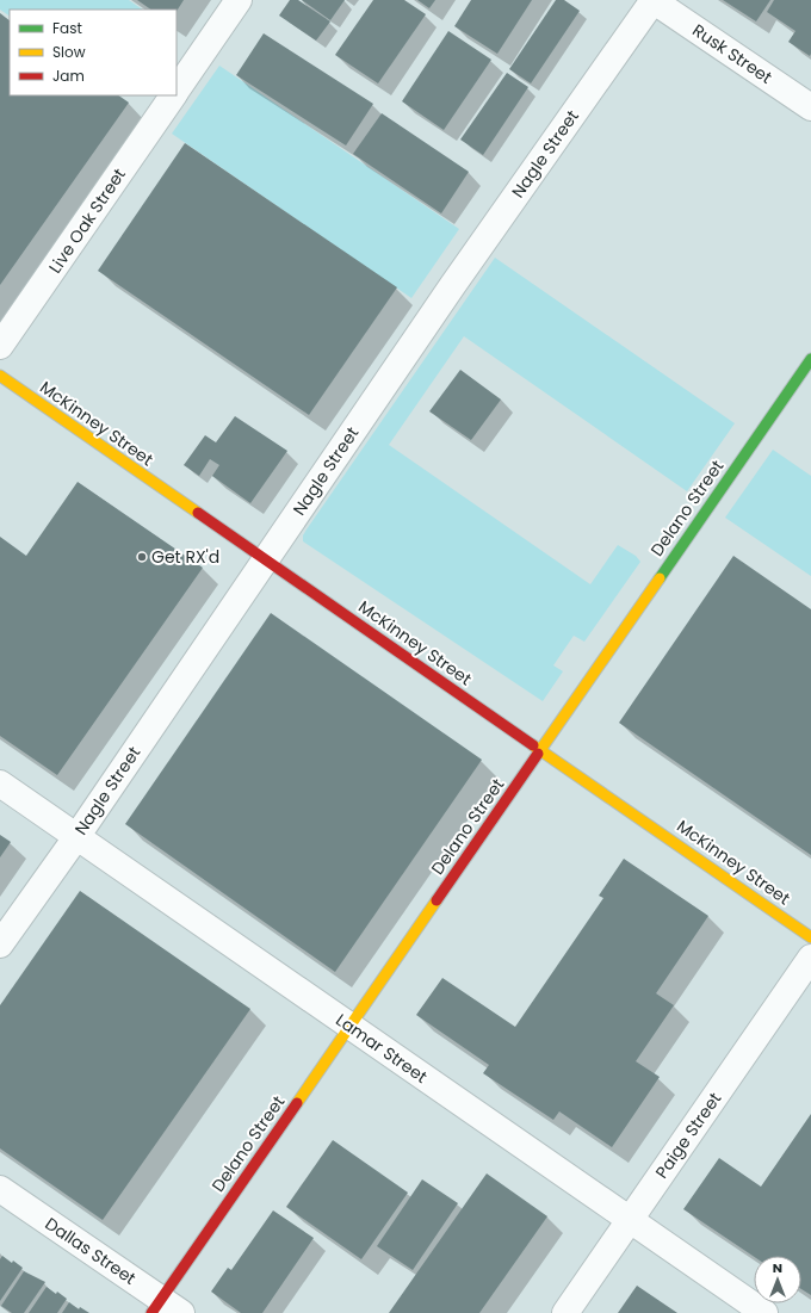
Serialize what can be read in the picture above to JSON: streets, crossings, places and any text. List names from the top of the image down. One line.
{"streets":{"street":["Rusk Street","Nagle Street","Live Oak Street","McKinney Street","Delano Street","Lamar Street","Paige Street","Dallas Street"]},"crossings":[["Rusk Street","Nagle Street"],["Nagle Street","McKinney Street"],["Nagle Street","Lamar Street"],["McKinney Street","Delano Street"],["Delano Street","Lamar Street"],["Delano Street","Dallas Street"],["Lamar Street","Paige Street"]],"places":["Get RX'd"],"legend":["Fast","Slow","Jam"],"north":"top"}
